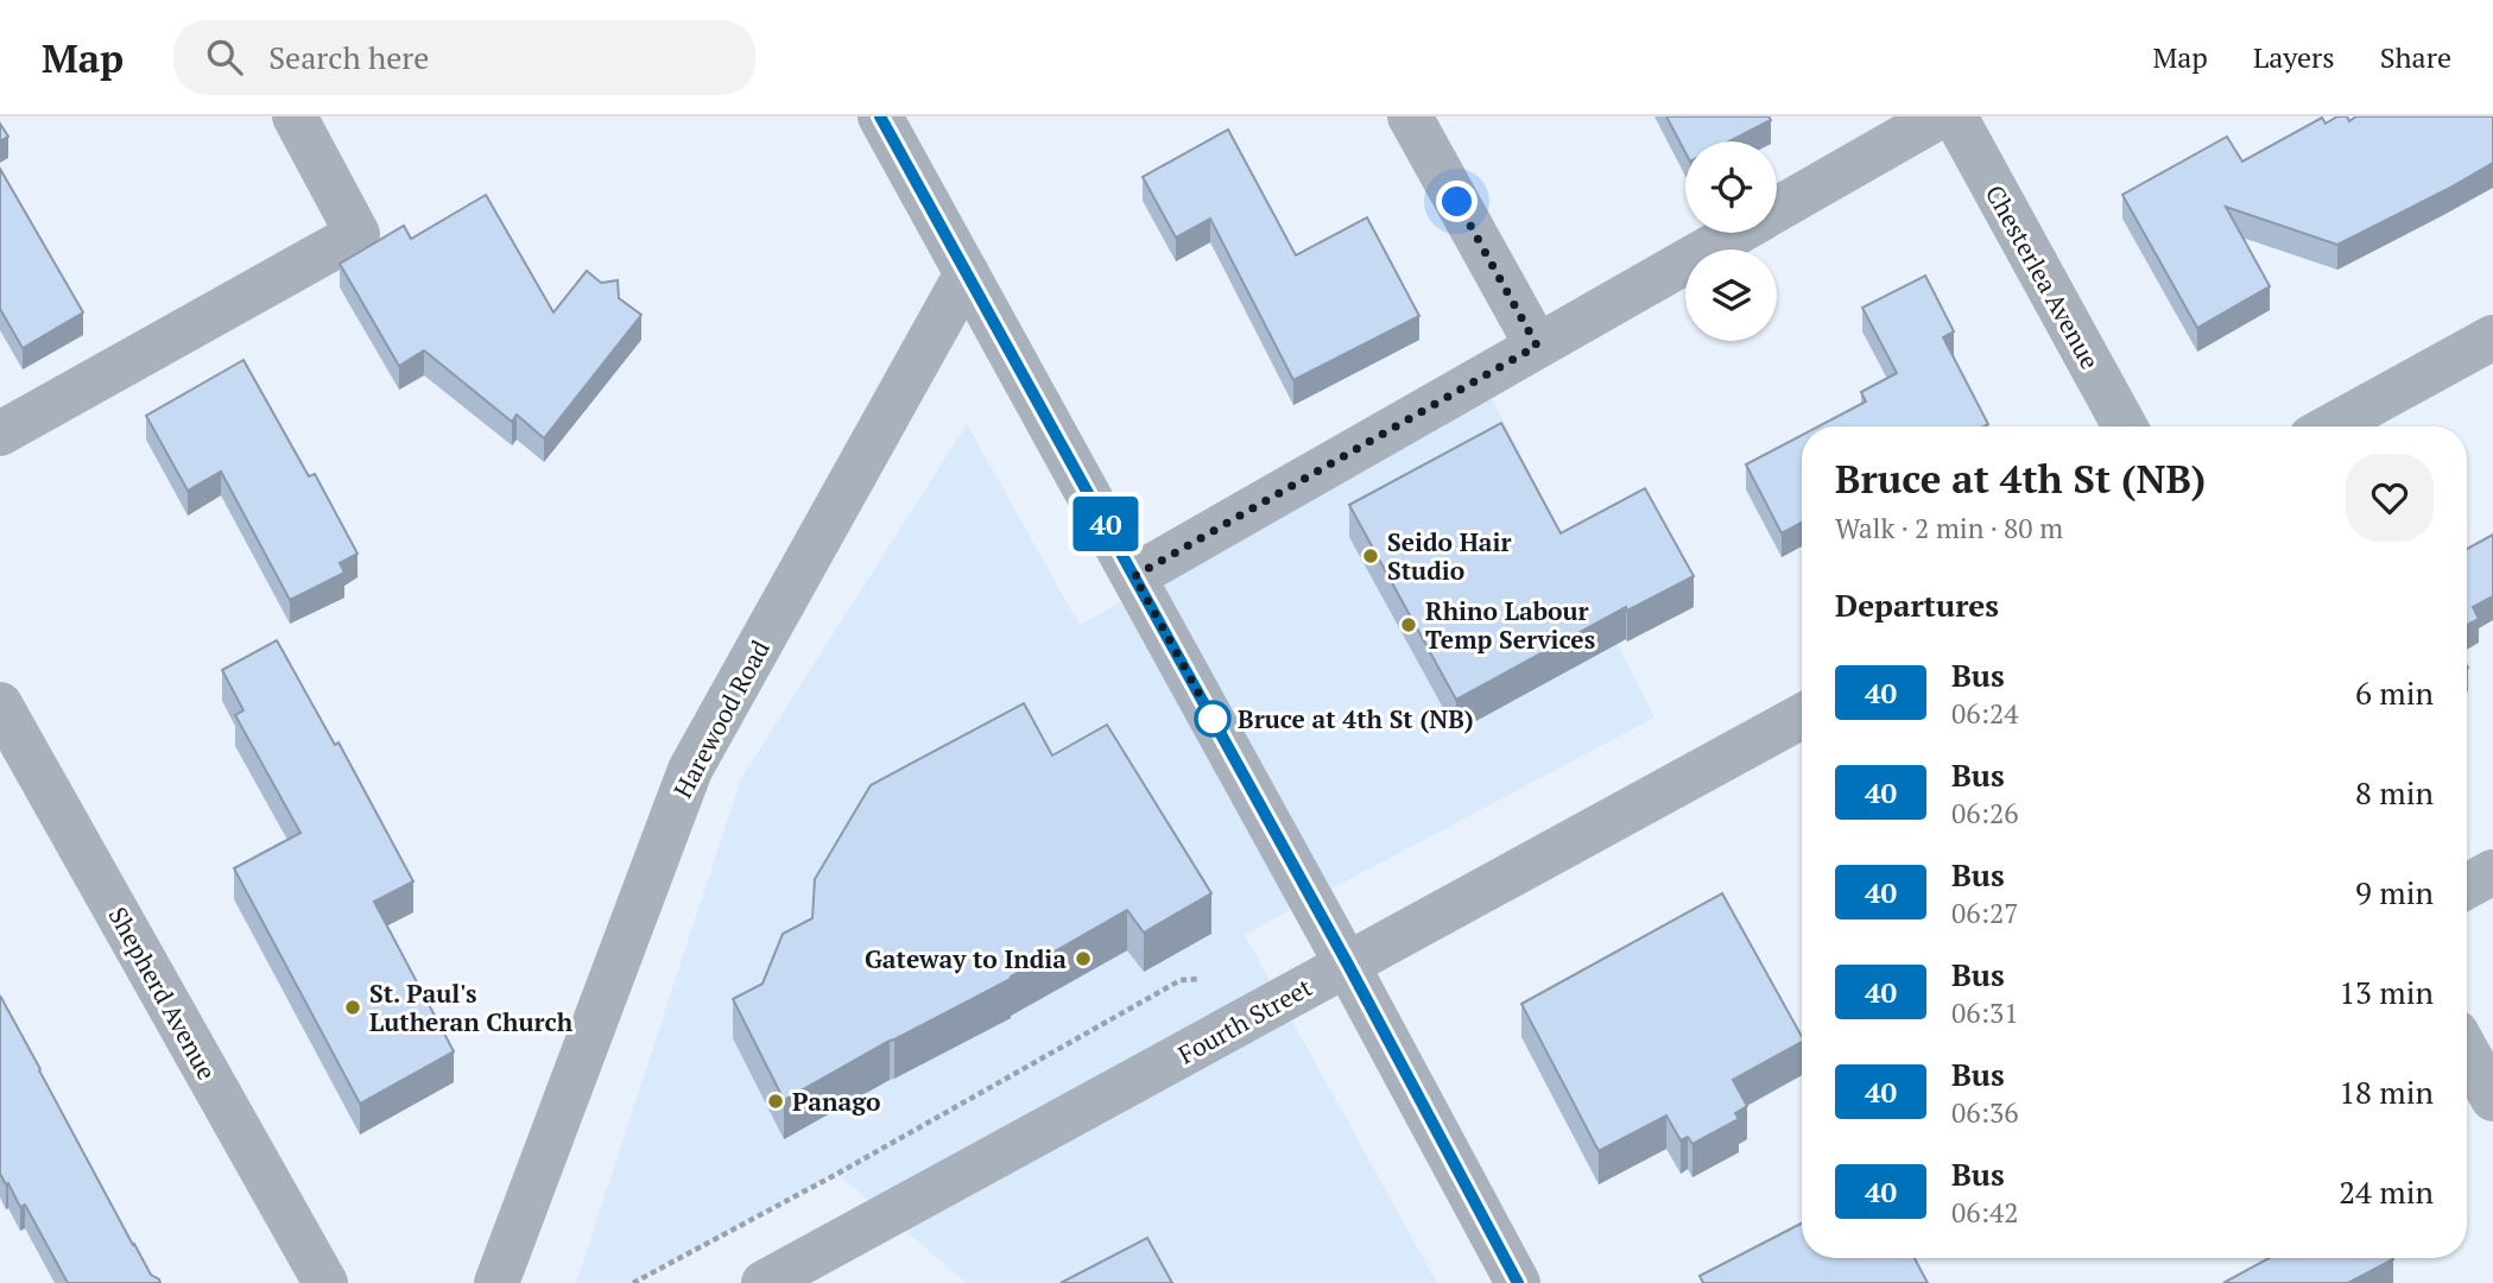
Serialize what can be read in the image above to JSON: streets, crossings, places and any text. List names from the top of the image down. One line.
{"streets":{"street":["Chesterlea Avenue","Harewood Road","Shepherd Avenue","Fourth Street"]},"places":["Seido Hair Studio","Rhino Labour Temp Services","Bruce at 4th St (NB)","Gateway to India","St. Paul's Lutheran Church","Panago"],"lines":["bus line 40"],"page":{"header":"Map","search":"Search here","nav":["Map","Layers","Share"],"on_map":"40","heading":[["Bruce at 4th St (NB)","Walk · 2 min · 80 m"],"Departures"],"list":[{"mark":"40","name":"Bus","note":"06:24","value":"6 min"},{"mark":"40","name":"Bus","note":"06:26","value":"8 min"},{"mark":"40","name":"Bus","note":"06:27","value":"9 min"},{"mark":"40","name":"Bus","note":"06:31","value":"13 min"},{"mark":"40","name":"Bus","note":"06:36","value":"18 min"},{"mark":"40","name":"Bus","note":"06:42","value":"24 min"}]}}
